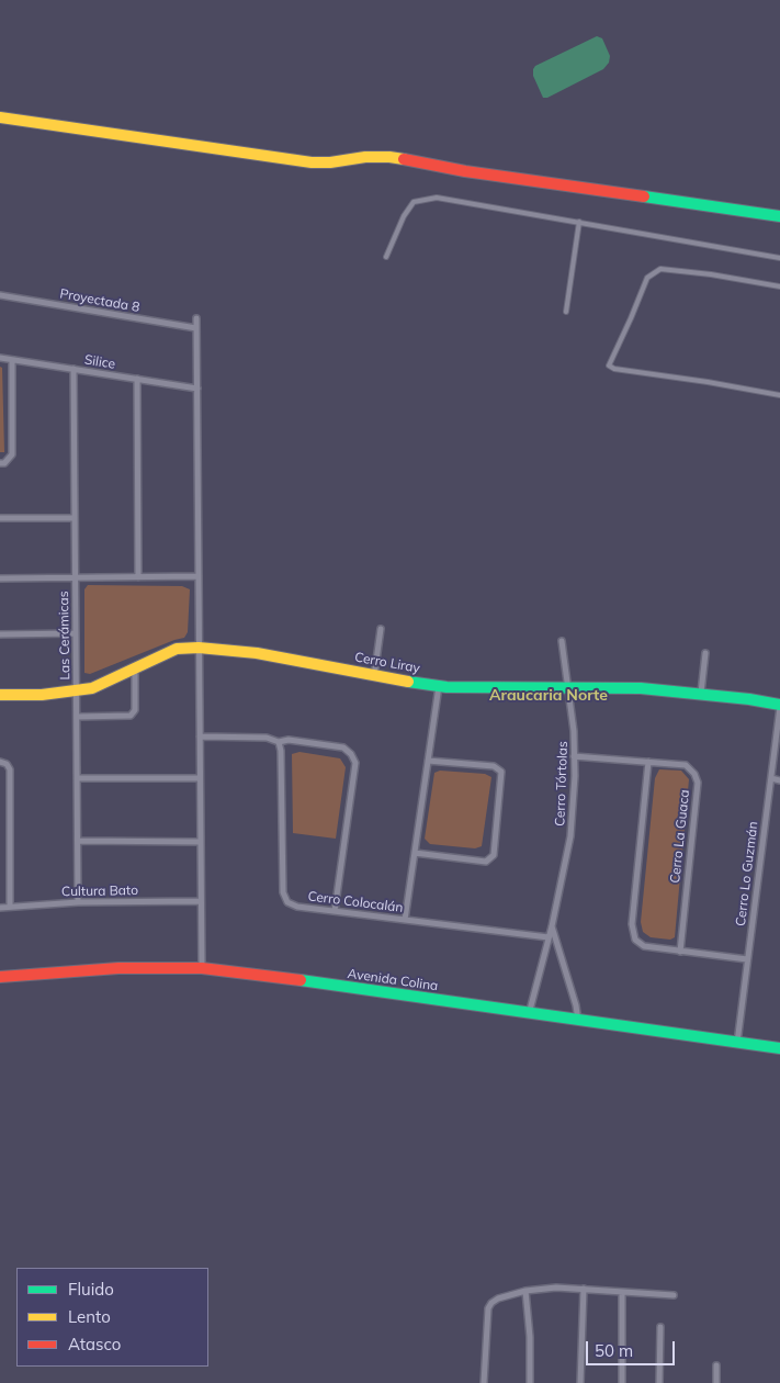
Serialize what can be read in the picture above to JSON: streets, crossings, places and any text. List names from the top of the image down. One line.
{"streets":{"street":["Proyectada 8","Silice","Las Cerámicas","Cerro Liray","Cerro Tórtolas","Cerro La Guaca","Cerro Lo Guzmán","Cultura Bato","Cerro Colocalán","Avenida Colina"]},"crossings":[["Silice","Las Cerámicas"],["Las Cerámicas","Cerro Liray"],["Las Cerámicas","Cultura Bato"],["Cerro Liray","Cerro Tórtolas"],["Cerro Liray","Cerro Lo Guzmán"],["Cerro Tórtolas","Cerro La Guaca"],["Cerro Tórtolas","Cerro Colocalán"],["Cerro Tórtolas","Avenida Colina"],["Cerro Lo Guzmán","Avenida Colina"]],"districts":["Araucaria Norte"],"legend":["Fluido","Lento","Atasco"],"scale_bar":"50 m"}
